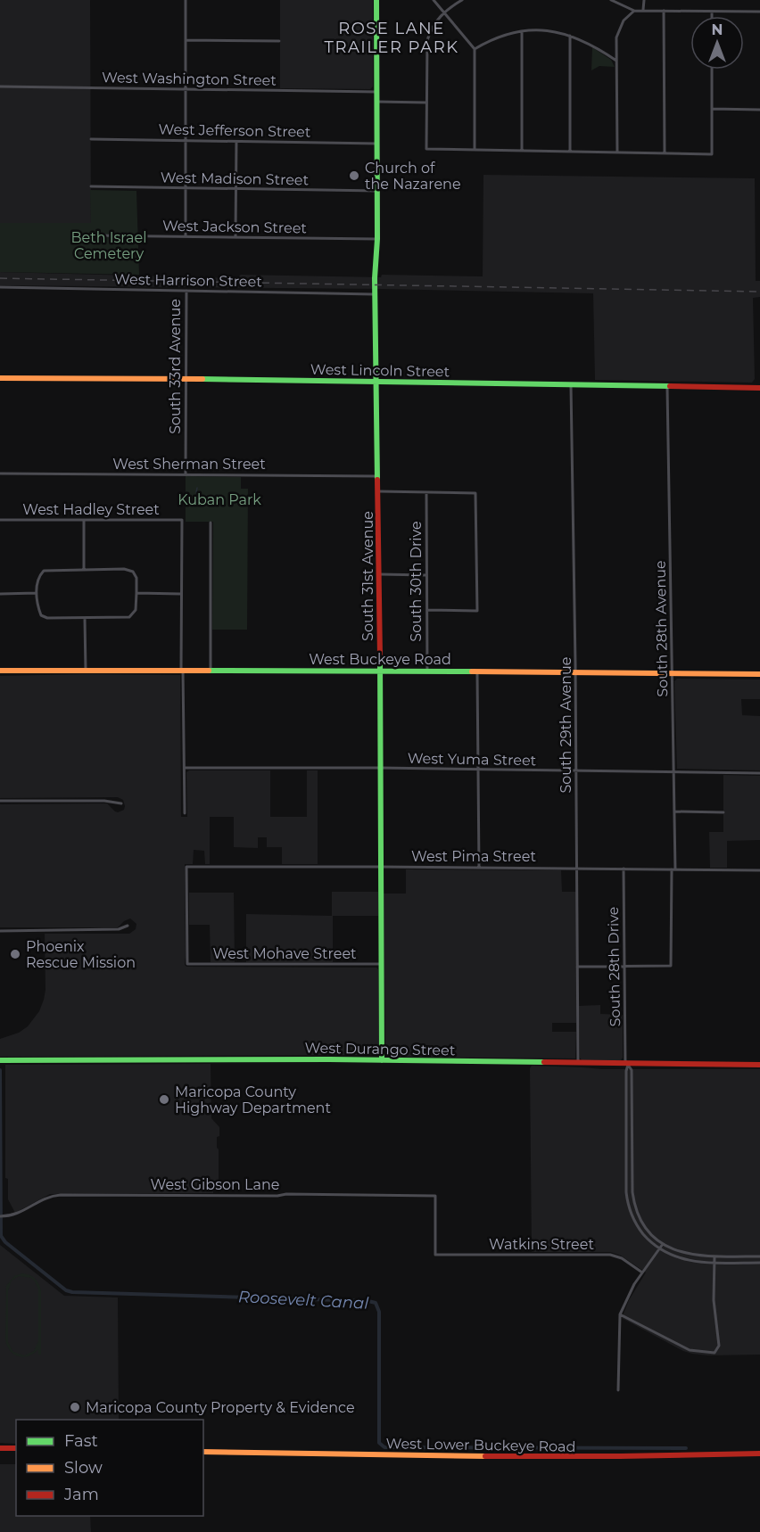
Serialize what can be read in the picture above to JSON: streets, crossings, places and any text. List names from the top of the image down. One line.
{"streets":{"street":["West Washington Street","West Jefferson Street","West Madison Street","West Jackson Street","West Harrison Street","South 33rd Avenue","West Lincoln Street","West Sherman Street","West Hadley Street","South 31st Avenue","South 30th Drive","South 28th Avenue","West Buckeye Road","South 29th Avenue","West Yuma Street","West Pima Street","West Mohave Street","South 28th Drive","West Durango Street","West Gibson Lane","Watkins Street","West Lower Buckeye Road"]},"crossings":[["West Washington Street","South 31st Avenue"],["West Jefferson Street","South 31st Avenue"],["West Madison Street","South 31st Avenue"],["West Jackson Street","South 31st Avenue"],["West Harrison Street","South 33rd Avenue"],["West Harrison Street","South 31st Avenue"],["South 33rd Avenue","West Lincoln Street"],["South 33rd Avenue","West Sherman Street"],["West Lincoln Street","South 31st Avenue"],["West Lincoln Street","South 28th Avenue"],["West Lincoln Street","South 29th Avenue"],["West Sherman Street","South 31st Avenue"],["South 31st Avenue","West Buckeye Road"],["South 31st Avenue","West Yuma Street"],["South 31st Avenue","West Pima Street"],["South 31st Avenue","West Mohave Street"],["South 31st Avenue","West Durango Street"],["South 30th Drive","West Buckeye Road"],["South 28th Avenue","West Buckeye Road"],["South 28th Avenue","West Yuma Street"],["South 28th Avenue","West Pima Street"],["South 28th Avenue","South 28th Drive"],["West Buckeye Road","South 29th Avenue"],["South 29th Avenue","West Yuma Street"],["South 29th Avenue","West Pima Street"],["South 29th Avenue","West Durango Street"],["West Pima Street","West Mohave Street"],["West Pima Street","South 28th Drive"],["South 28th Drive","West Durango Street"],["West Gibson Lane","Watkins Street"]],"districts":["ROSE LANE TRAILER PARK"],"water":["Roosevelt Canal"],"parks":["Beth Israel Cemetery","Kuban Park"],"places":["Church of the Nazarene","Phoenix Rescue Mission","Maricopa County Highway Department","Maricopa County Property & Evidence"],"legend":["Fast","Slow","Jam"],"north":"top"}
